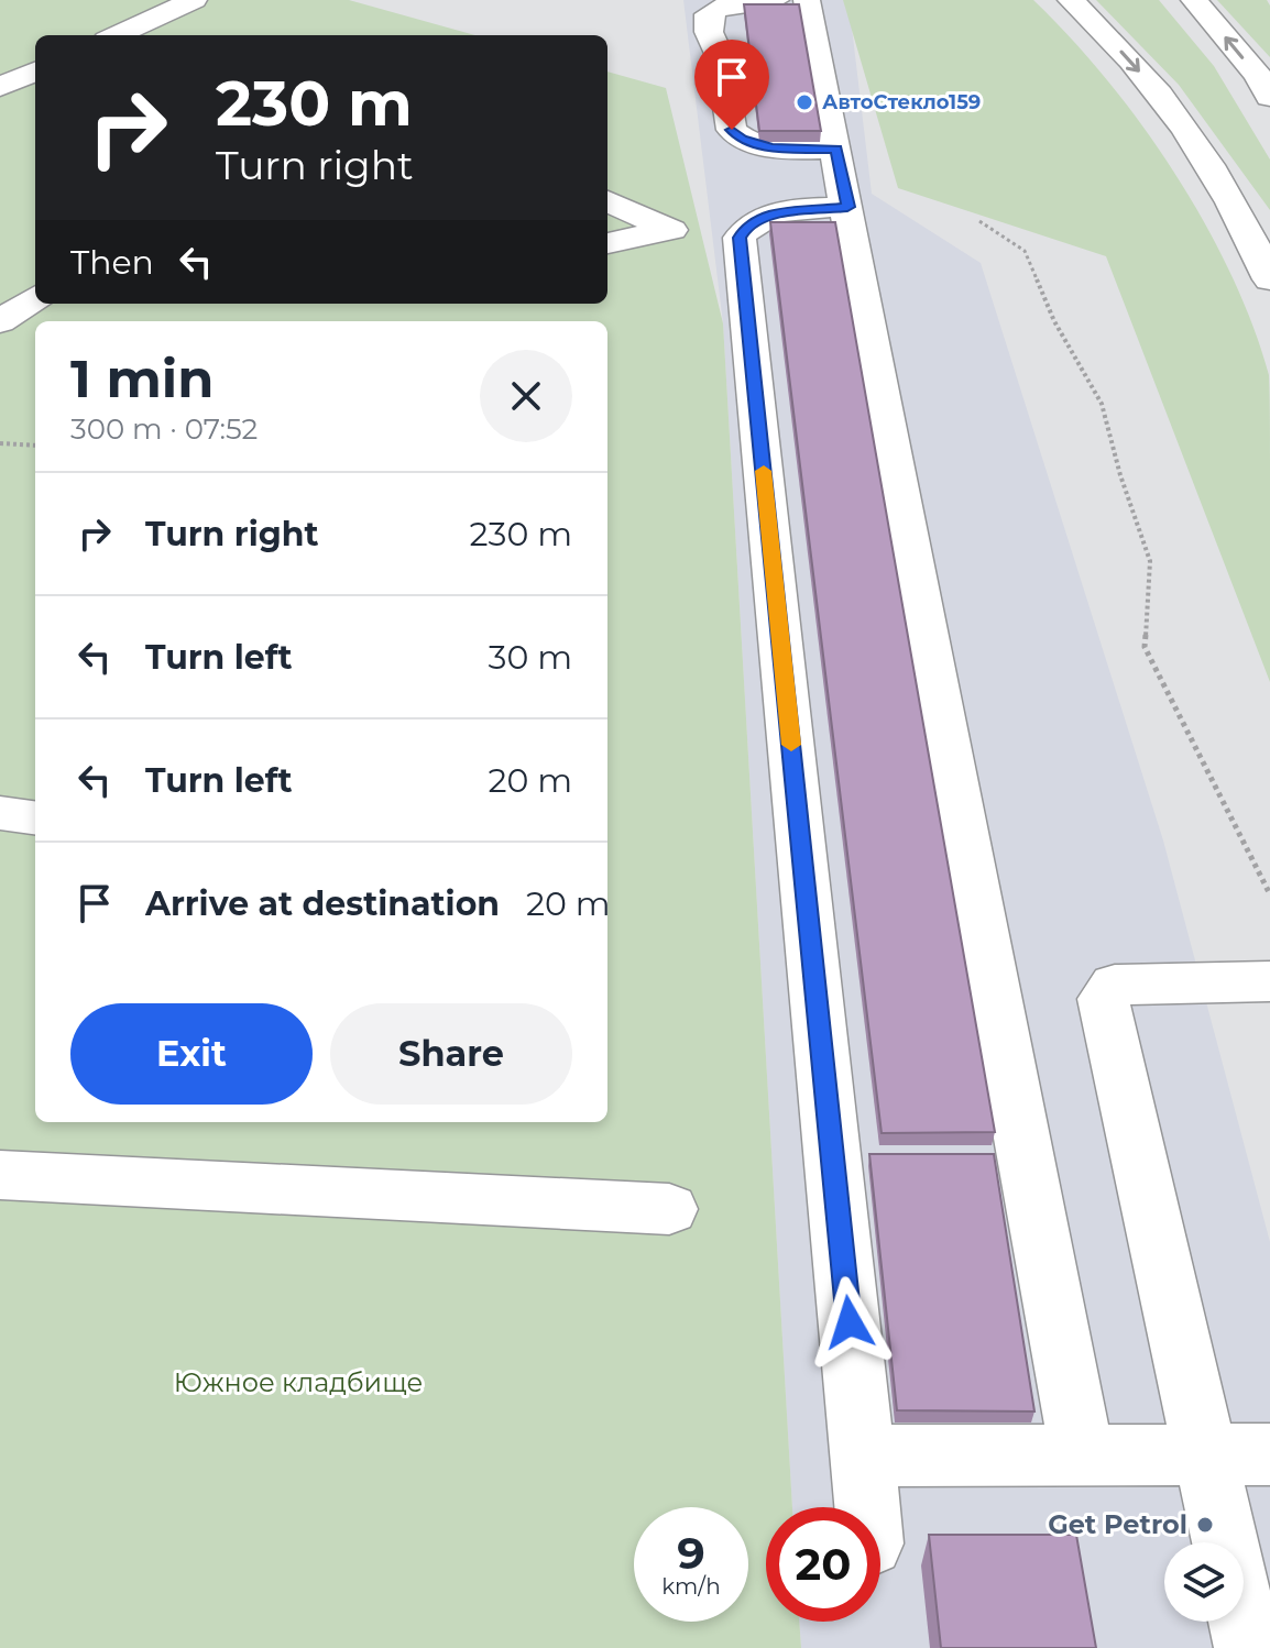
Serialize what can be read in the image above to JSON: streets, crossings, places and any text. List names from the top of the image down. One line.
{"parks":["Южное кладбище"],"places":["АвтоСтекло159","Get Petrol"],"page":{"turn":["230 m","Turn right"],"then":"Then","heading":["1 min","300 m · 07:52"],"list":[{"name":"Turn right","value":"230 m"},{"name":"Turn left","value":"30 m"},{"name":"Turn left","value":"20 m"},{"name":"Arrive at destination","value":"20 m"}],"buttons":["Exit","Share"],"speed":"9 km/h","limit":"20"}}
